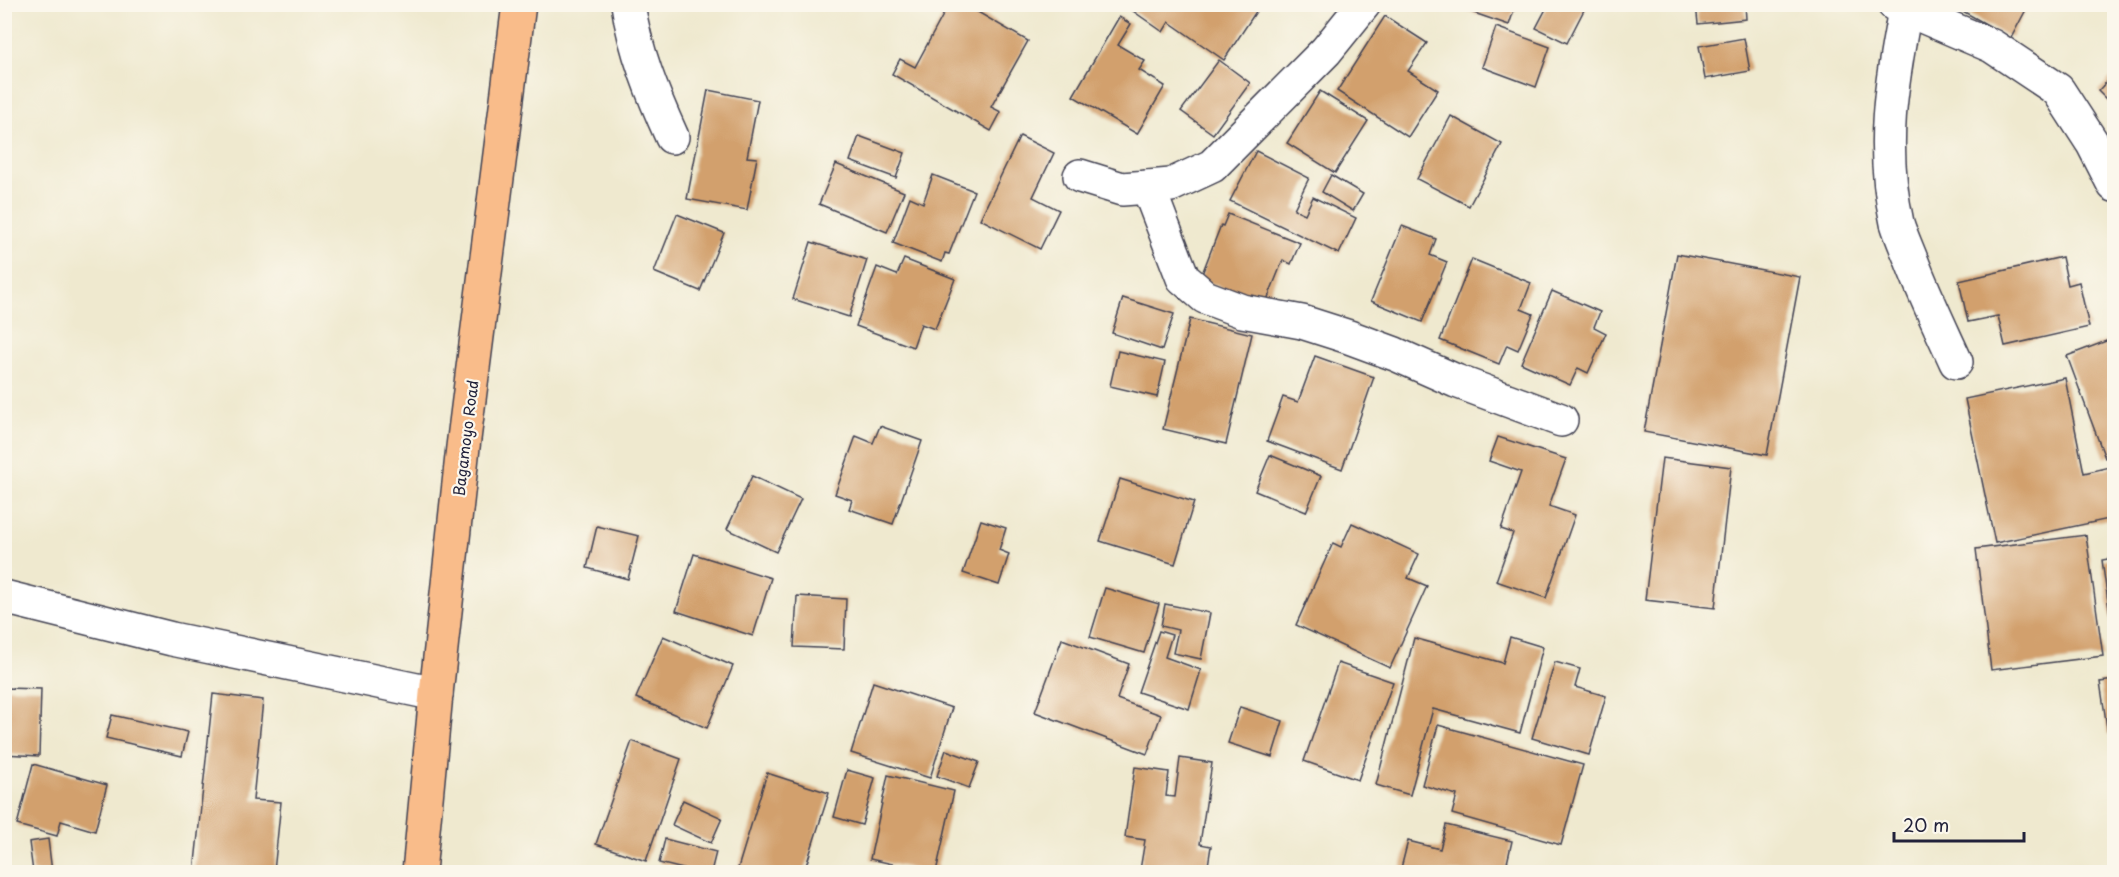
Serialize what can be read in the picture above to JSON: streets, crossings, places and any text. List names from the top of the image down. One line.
{"streets":{"highway":["Bagamoyo Road"]},"scale_bar":"20 m"}
